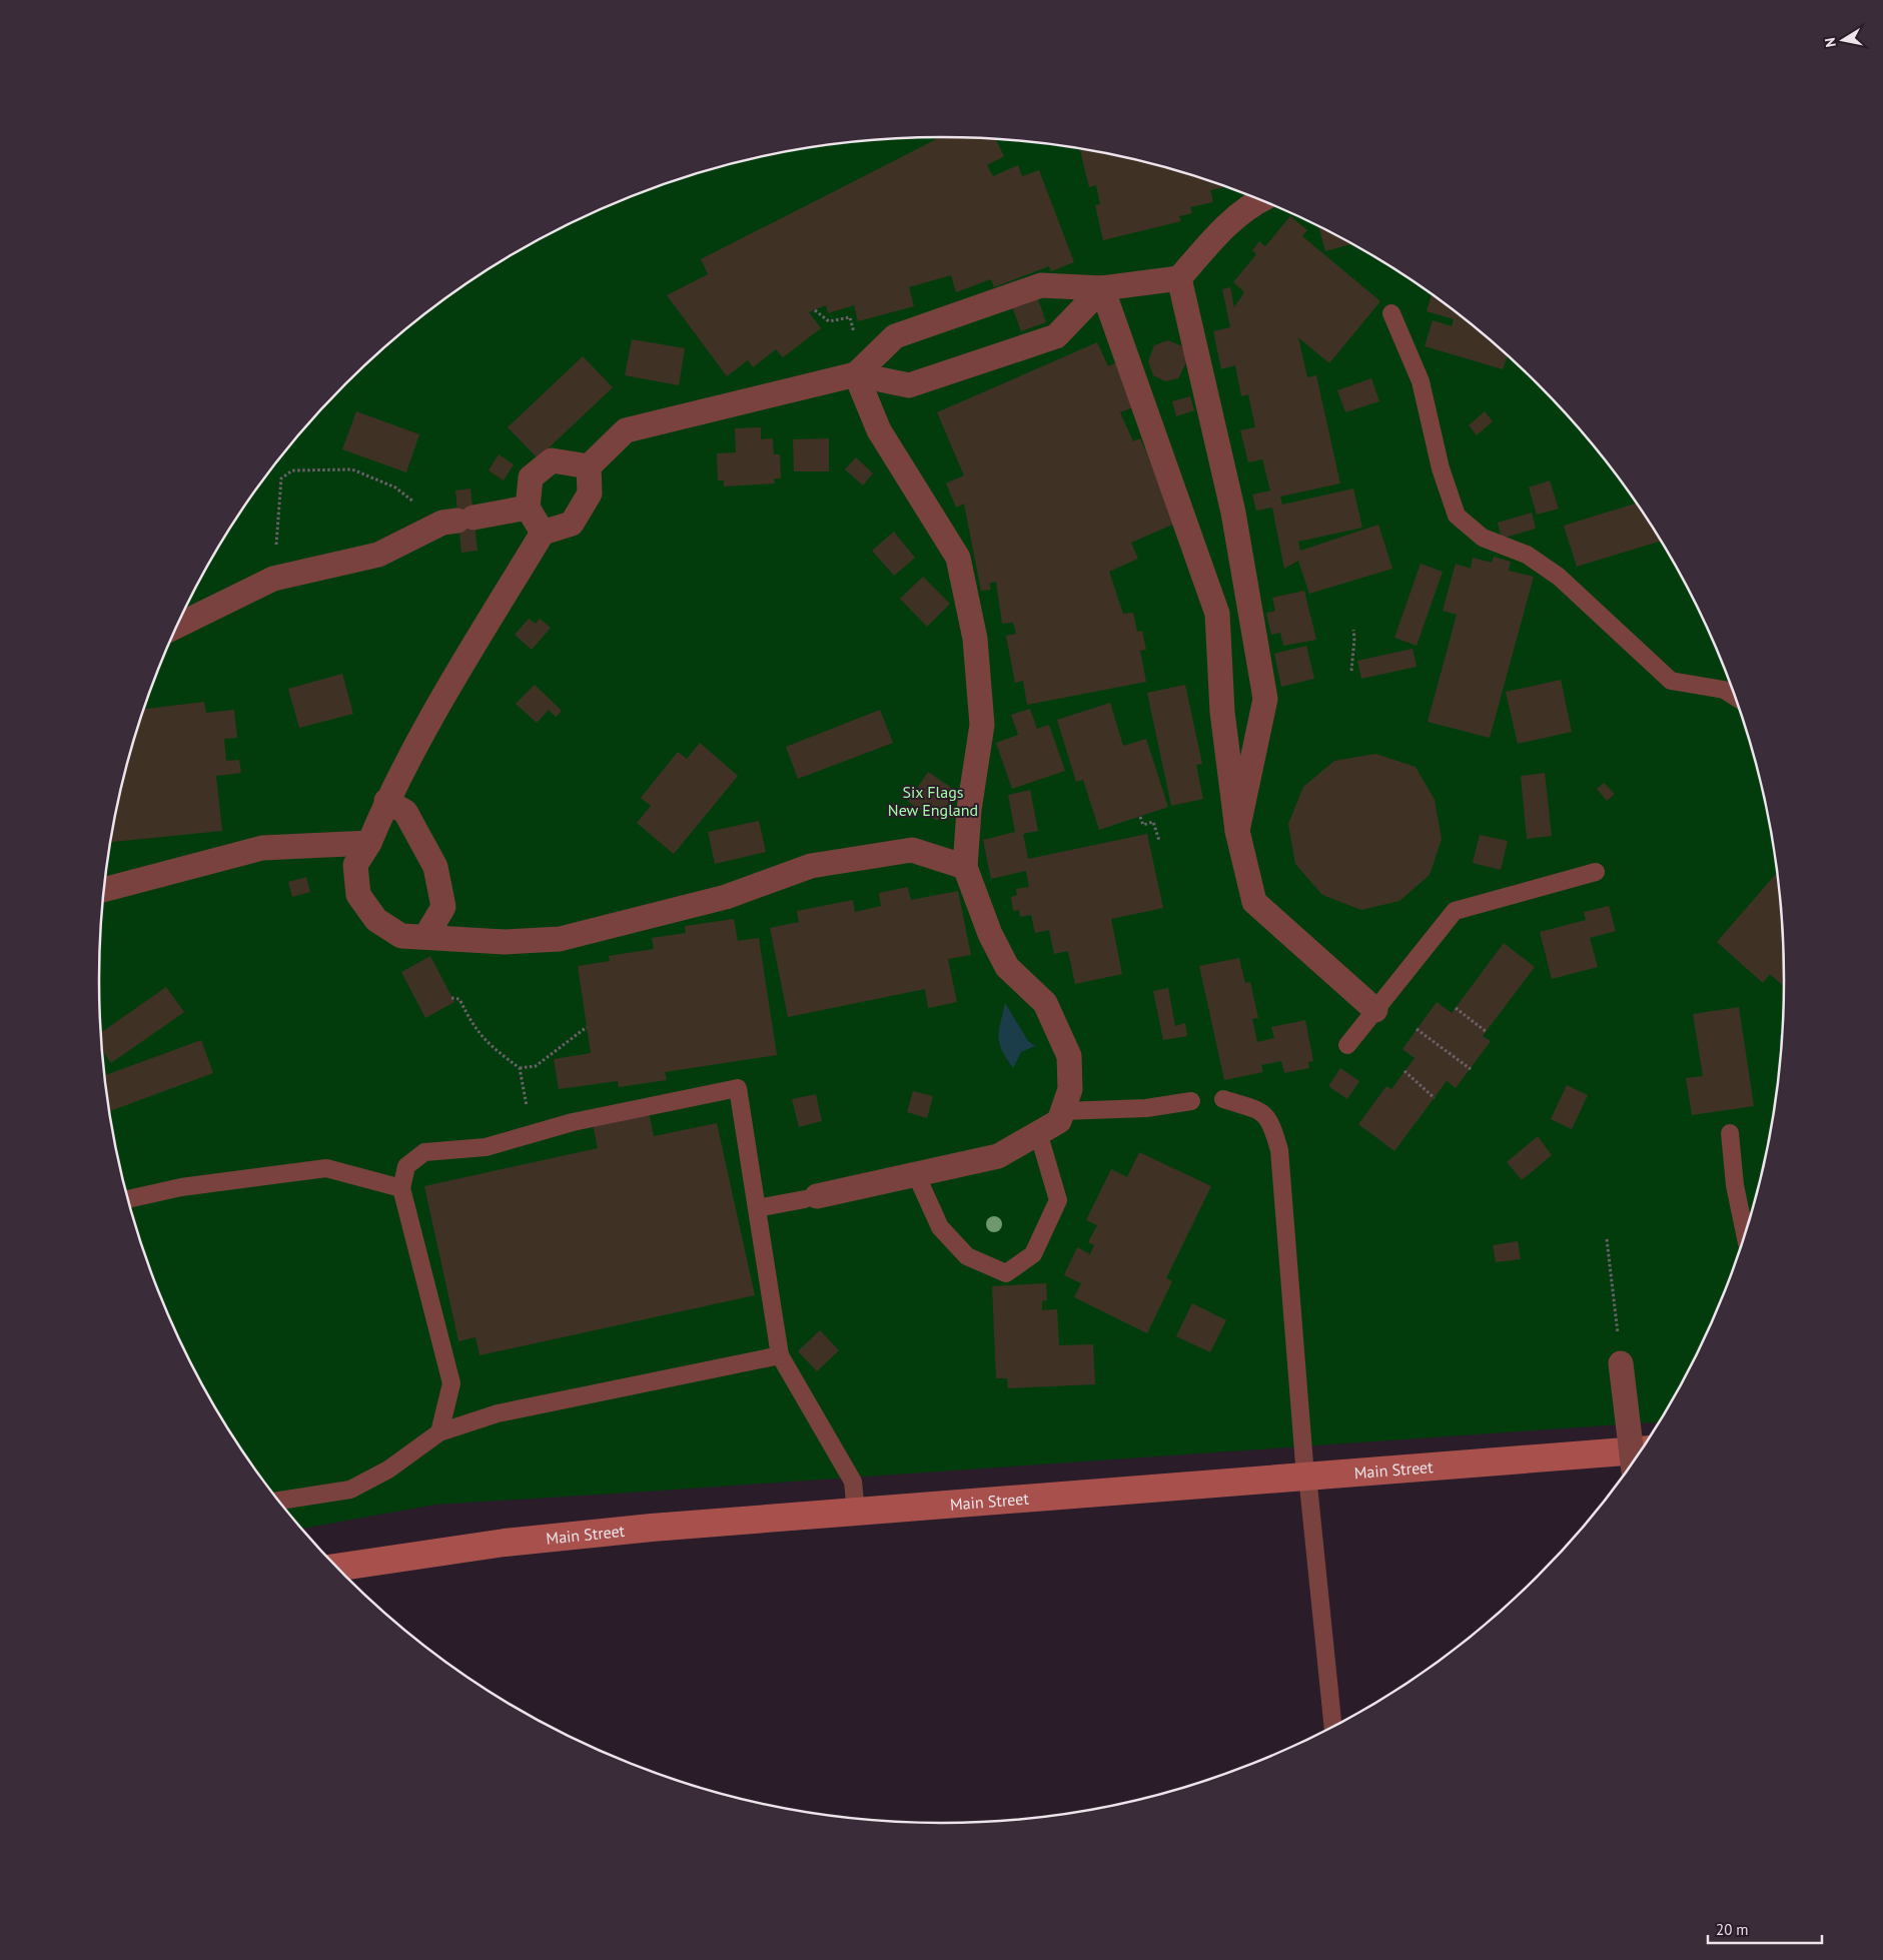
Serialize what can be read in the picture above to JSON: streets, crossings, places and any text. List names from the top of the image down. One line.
{"streets":{"main road":["Main Street"]},"parks":["Six Flags New England"],"scale_bar":"20 m","north":"left"}
